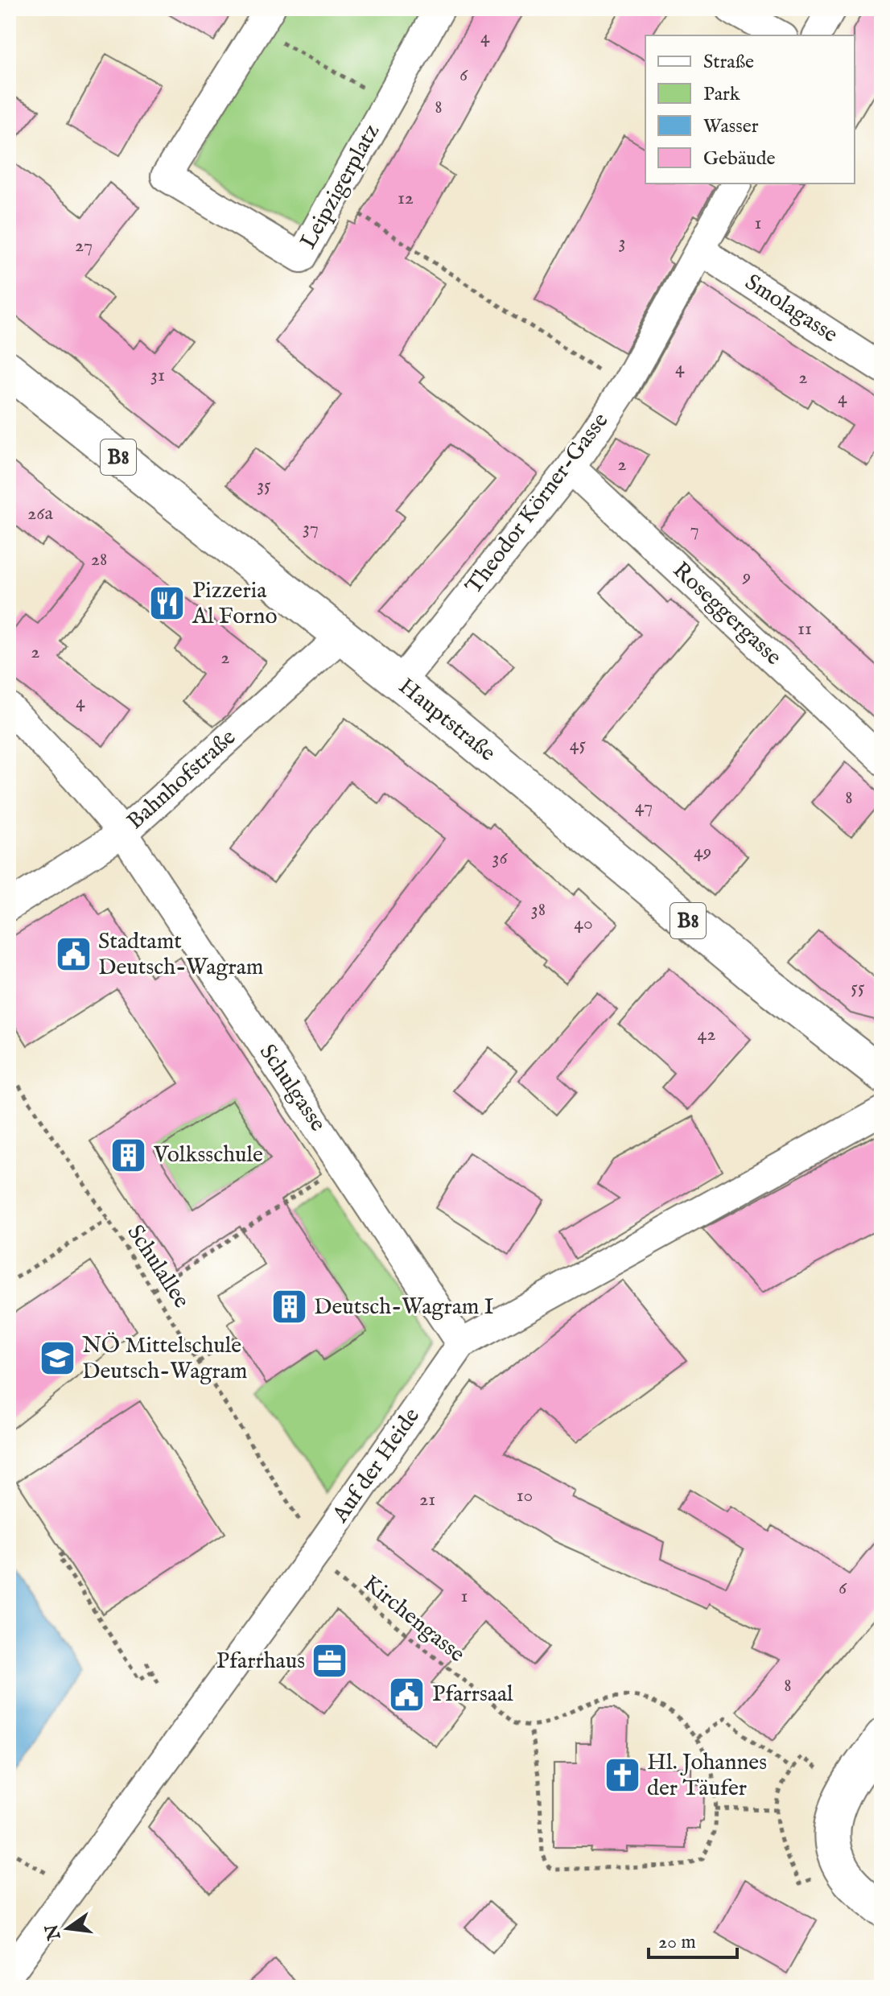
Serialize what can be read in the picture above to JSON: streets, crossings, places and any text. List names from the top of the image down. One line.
{"streets":{"main road":["B8","Hauptstraße"],"street":["Leipzigerplatz","Smolagasse","Theodor Körner-Gasse","Roseggergasse","Bahnhofstraße","Schulgasse","Auf der Heide"],"path":["Schulallee","Kirchengasse"]},"crossings":[["Smolagasse","Theodor Körner-Gasse"],["Theodor Körner-Gasse","Roseggergasse"],["Theodor Körner-Gasse","Hauptstraße"],["Hauptstraße","Bahnhofstraße"],["Bahnhofstraße","Schulgasse"],["Schulgasse","Auf der Heide"],["Schulallee","Auf der Heide"],["Schulallee","Kirchengasse"],["Auf der Heide","Kirchengasse"]],"places":{"restaurant":["Pizzeria Al Forno"],"public building":["Stadtamt Deutsch-Wagram","Pfarrsaal"],"building":["Volksschule","Deutsch-Wagram I"],"school or university":["NÖ Mittelschule Deutsch-Wagram"],"office":["Pfarrhaus"],"church":["Hl. Johannes der Täufer"]},"house_numbers":["4","6","8","12","1","3","27","4","31","2","4","2","35","26a","37","7","28","9","11","2","2","4","45","8","47","49","36","38","40","55","42","10","21","6","1","8"],"legend":["Straße","Park","Wasser","Gebäude"],"scale_bar":"20 m","north":"left"}
